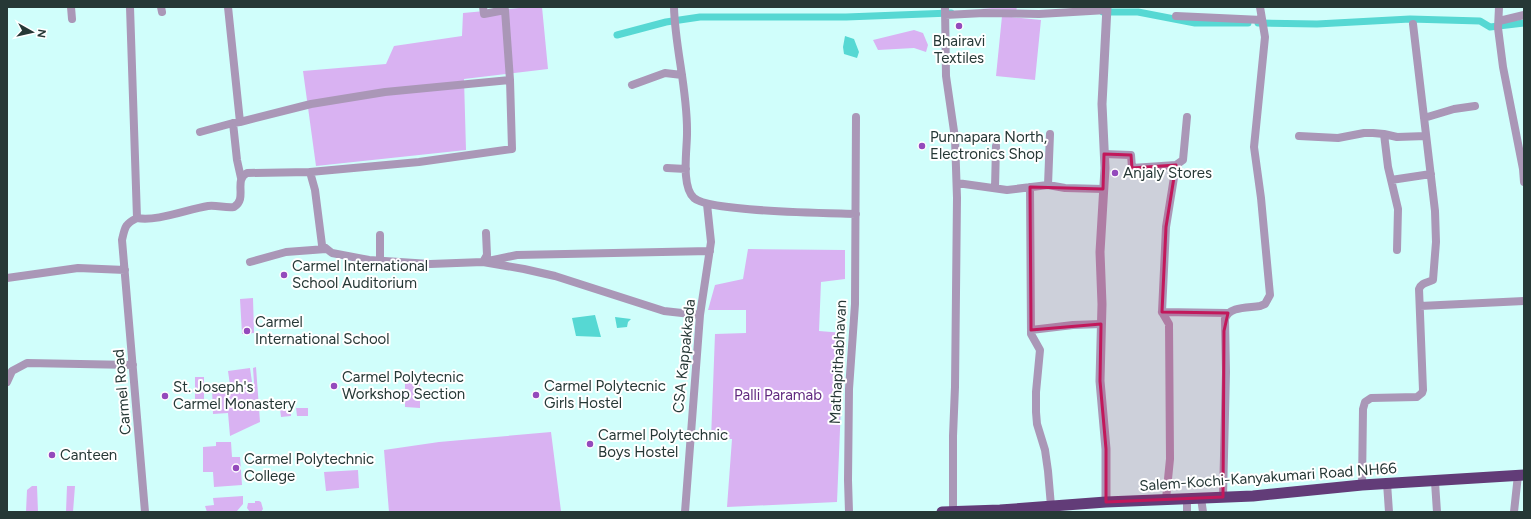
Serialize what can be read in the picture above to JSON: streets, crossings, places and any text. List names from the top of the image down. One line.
{"streets":{"highway":["Salem-Kochi-Kanyakumari Road NH66"],"street":["CSA Kappakkada","Mathapithabhavan","Carmel Road"]},"parks":["Palli Paramab"],"places":["Bhairavi Textiles","Punnapara North, Electronics Shop","Anjaly Stores","Carmel International School Auditorium","Carmel International School","Carmel Polytecnic Workshop Section","Carmel Polytecnic Girls Hostel","St. Joseph's Carmel Monastery","Carmel Polytechnic Boys Hostel","Canteen","Carmel Polytechnic College"],"north":"right"}
